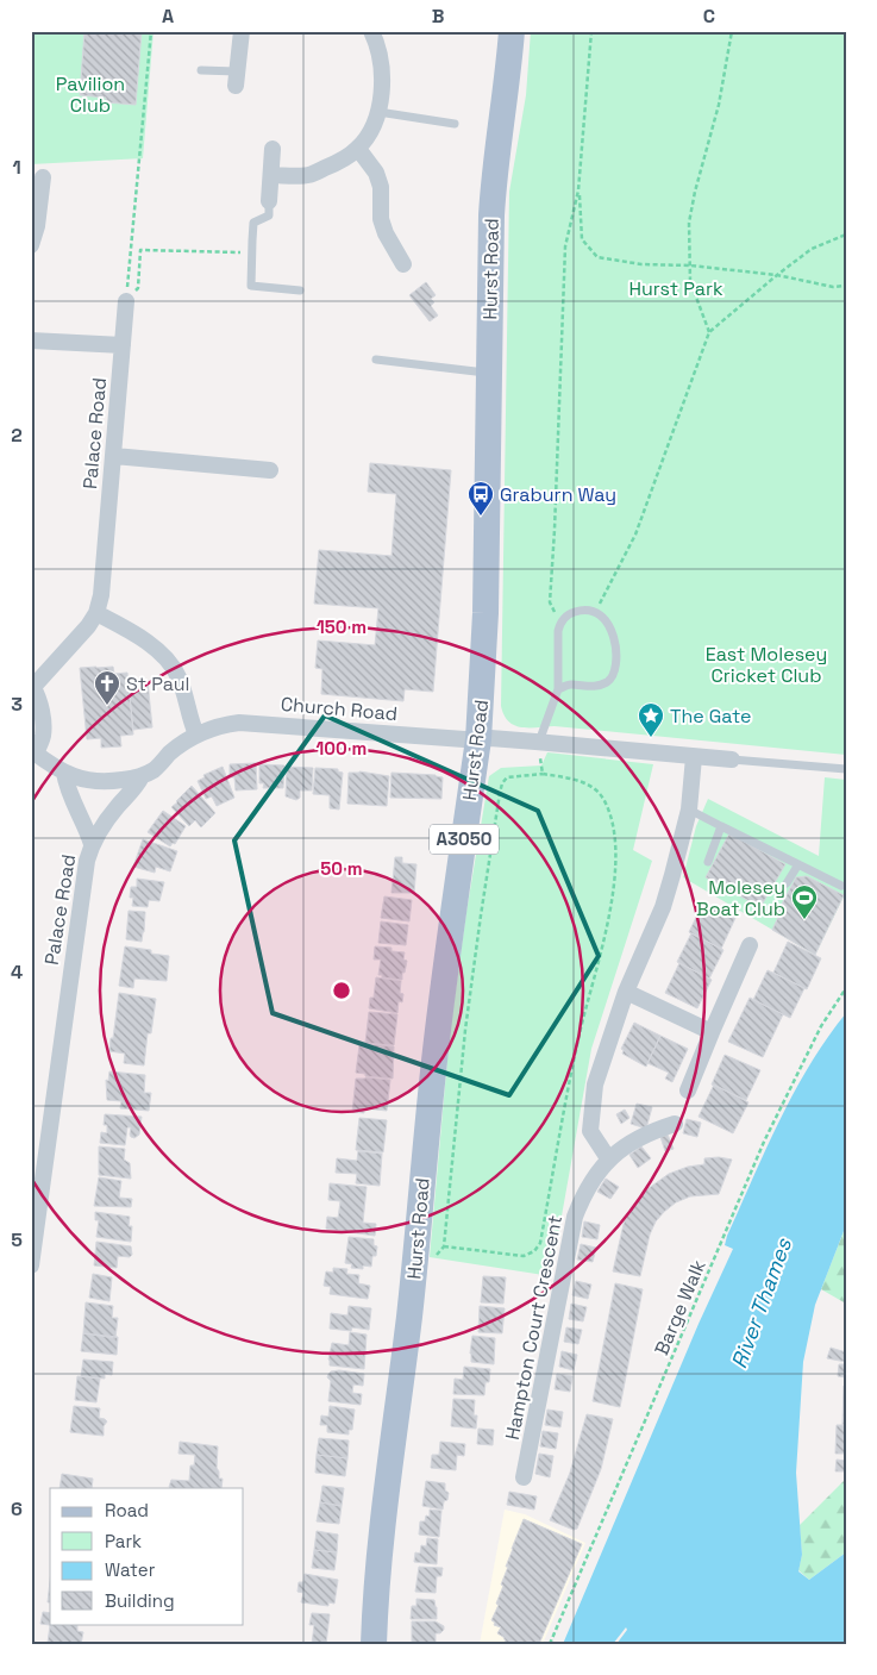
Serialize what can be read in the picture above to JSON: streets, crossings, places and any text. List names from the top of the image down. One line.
{"streets":{"main road":["Hurst Road","A3050"],"street":["Palace Road","Church Road","Hampton Court Crescent"],"path":["Barge Walk"]},"crossings":[["Hurst Road","Church Road"],["Palace Road","Church Road"]],"water":["River Thames"],"parks":["Pavilion Club","Hurst Park","East Molesey Cricket Club"],"places":{"bus stop":["Graburn Way"],"church":["St Paul"],"place":["The Gate"],"sports":["Molesey Boat Club"]},"legend":["Road","Park","Water","Building"],"grid":{"columns":["A","B","C"],"rows":["1","2","3","4","5","6"]},"rings":["150 m","100 m","50 m"]}
